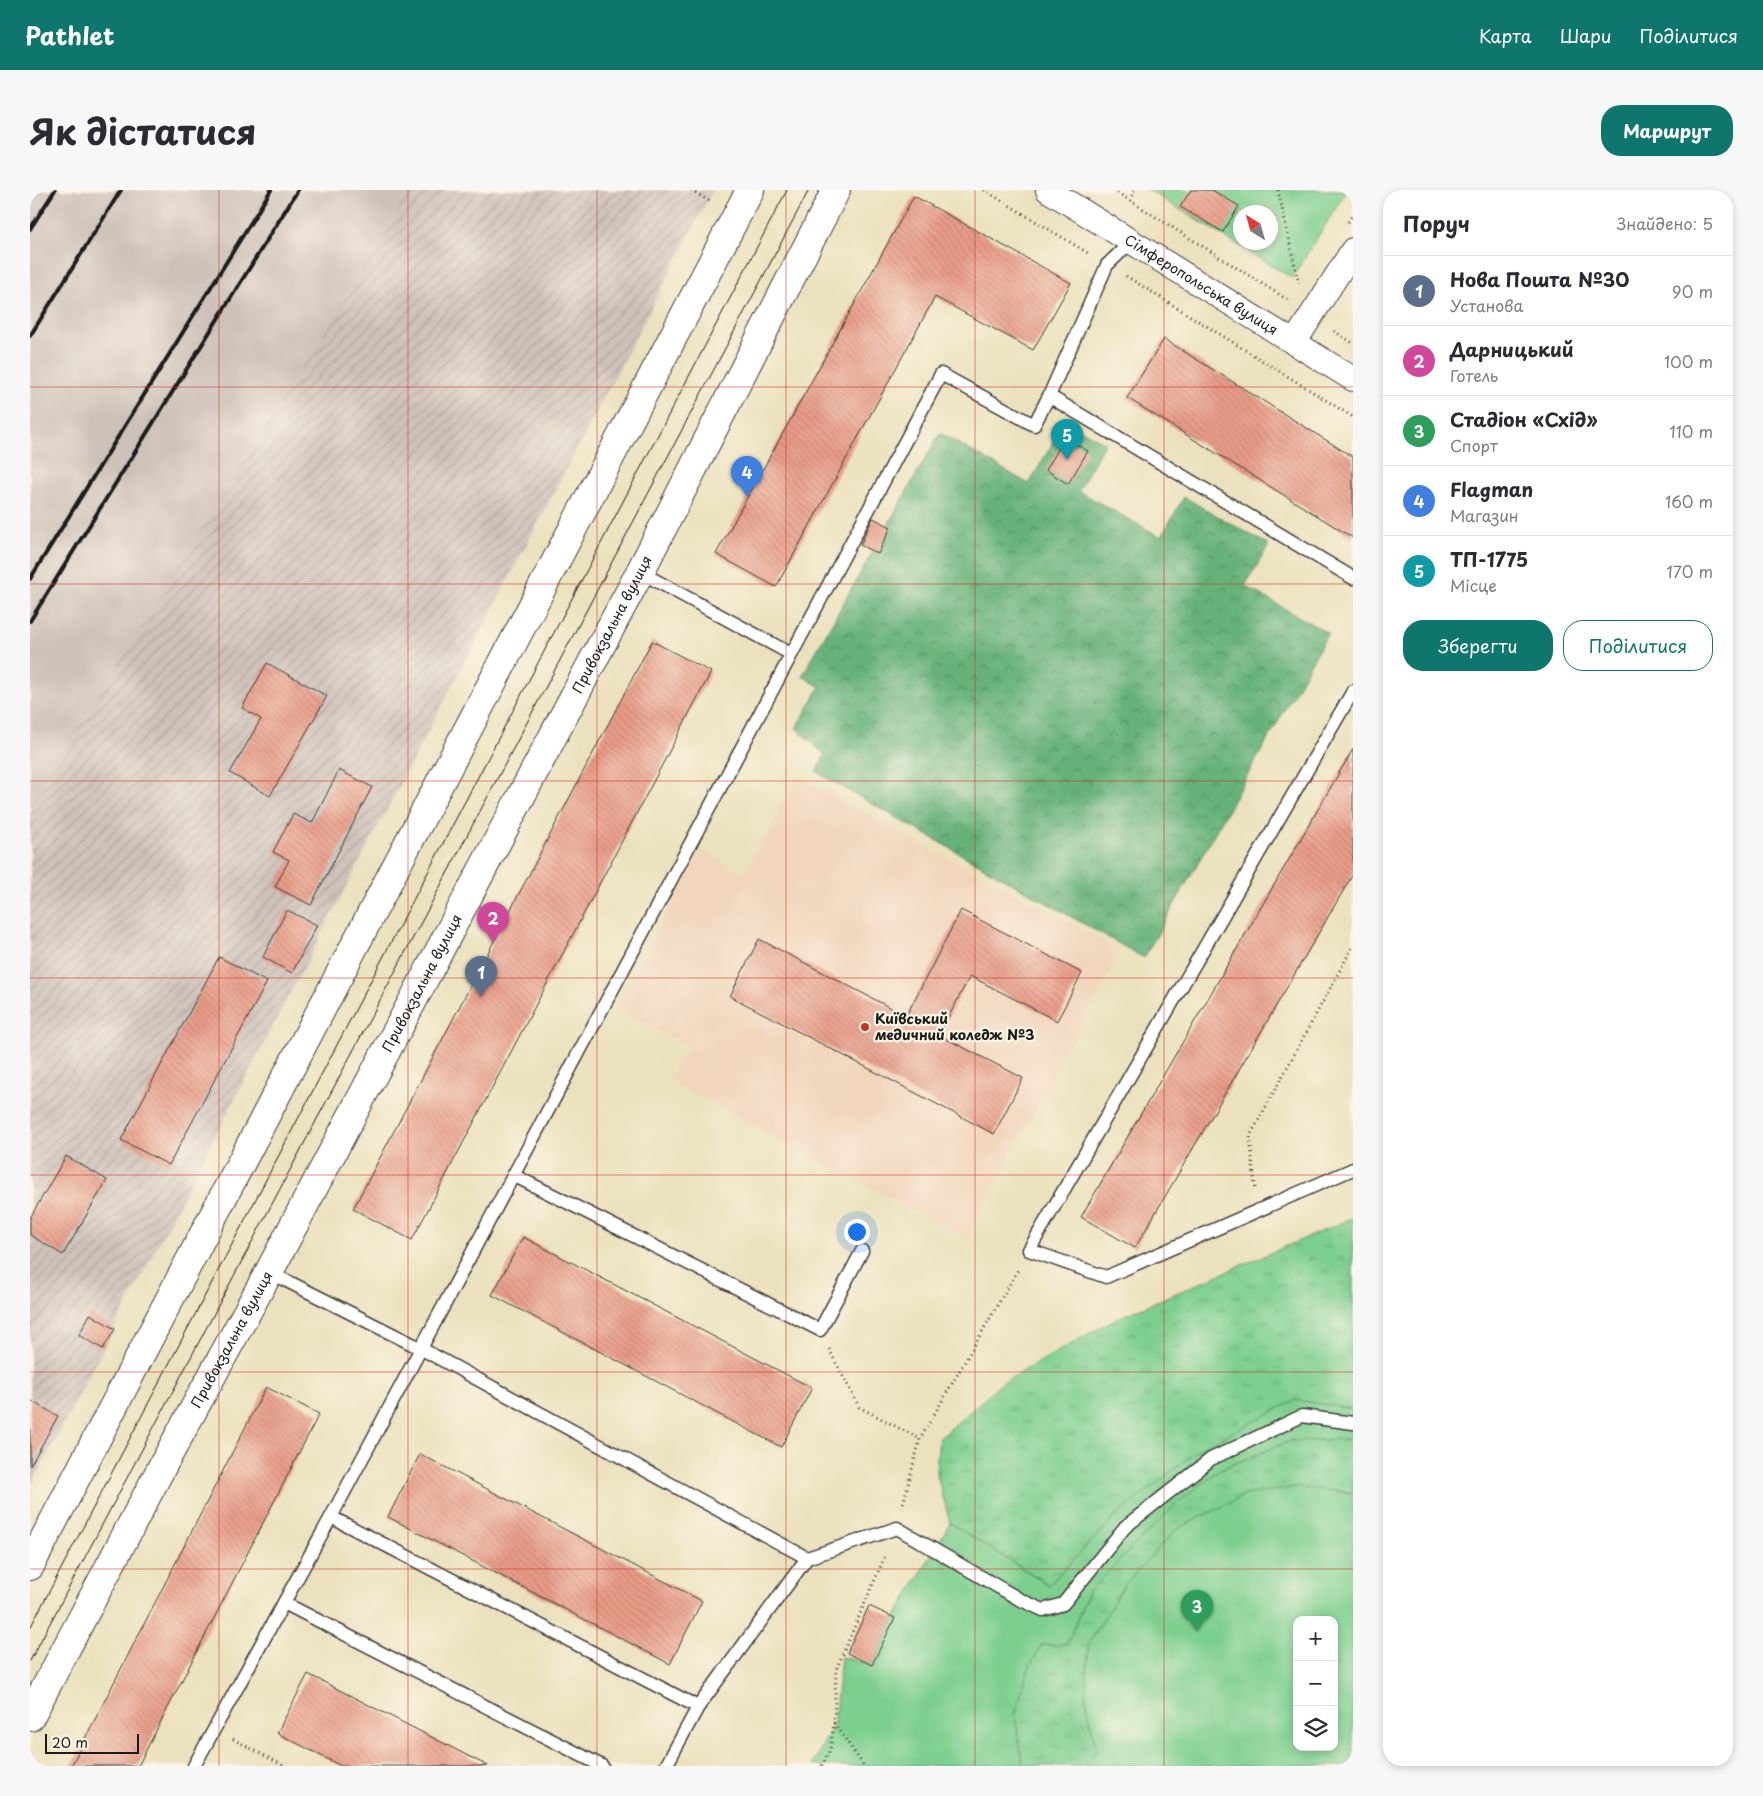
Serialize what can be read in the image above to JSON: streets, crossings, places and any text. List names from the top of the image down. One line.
{"streets":{"main road":["Привокзальна вулиця"],"street":["Сімферопольська вулиця"]},"places":["Київський медичний коледж №3"],"scale_bar":"20 m","north":"top left","page":{"header":"Pathlet","nav":["Карта","Шари","Поділитися"],"title":"Як дістатися","buttons":["Маршрут",["Зберегти","Поділитися"]],"heading":["Поруч","Знайдено: 5"],"list":[{"mark":"1","name":"Нова Пошта №30","note":"Установа","value":"90 m"},{"mark":"2","name":"Дарницький","note":"Готель","value":"100 m"},{"mark":"3","name":"Стадіон «Схід»","note":"Спорт","value":"110 m"},{"mark":"4","name":"Flagman","note":"Магазин","value":"160 m"},{"mark":"5","name":"ТП-1775","note":"Місце","value":"170 m"}],"pins":["5","4","2","1","3"],"map_buttons":["+","−"],"scale":"20 m"}}
